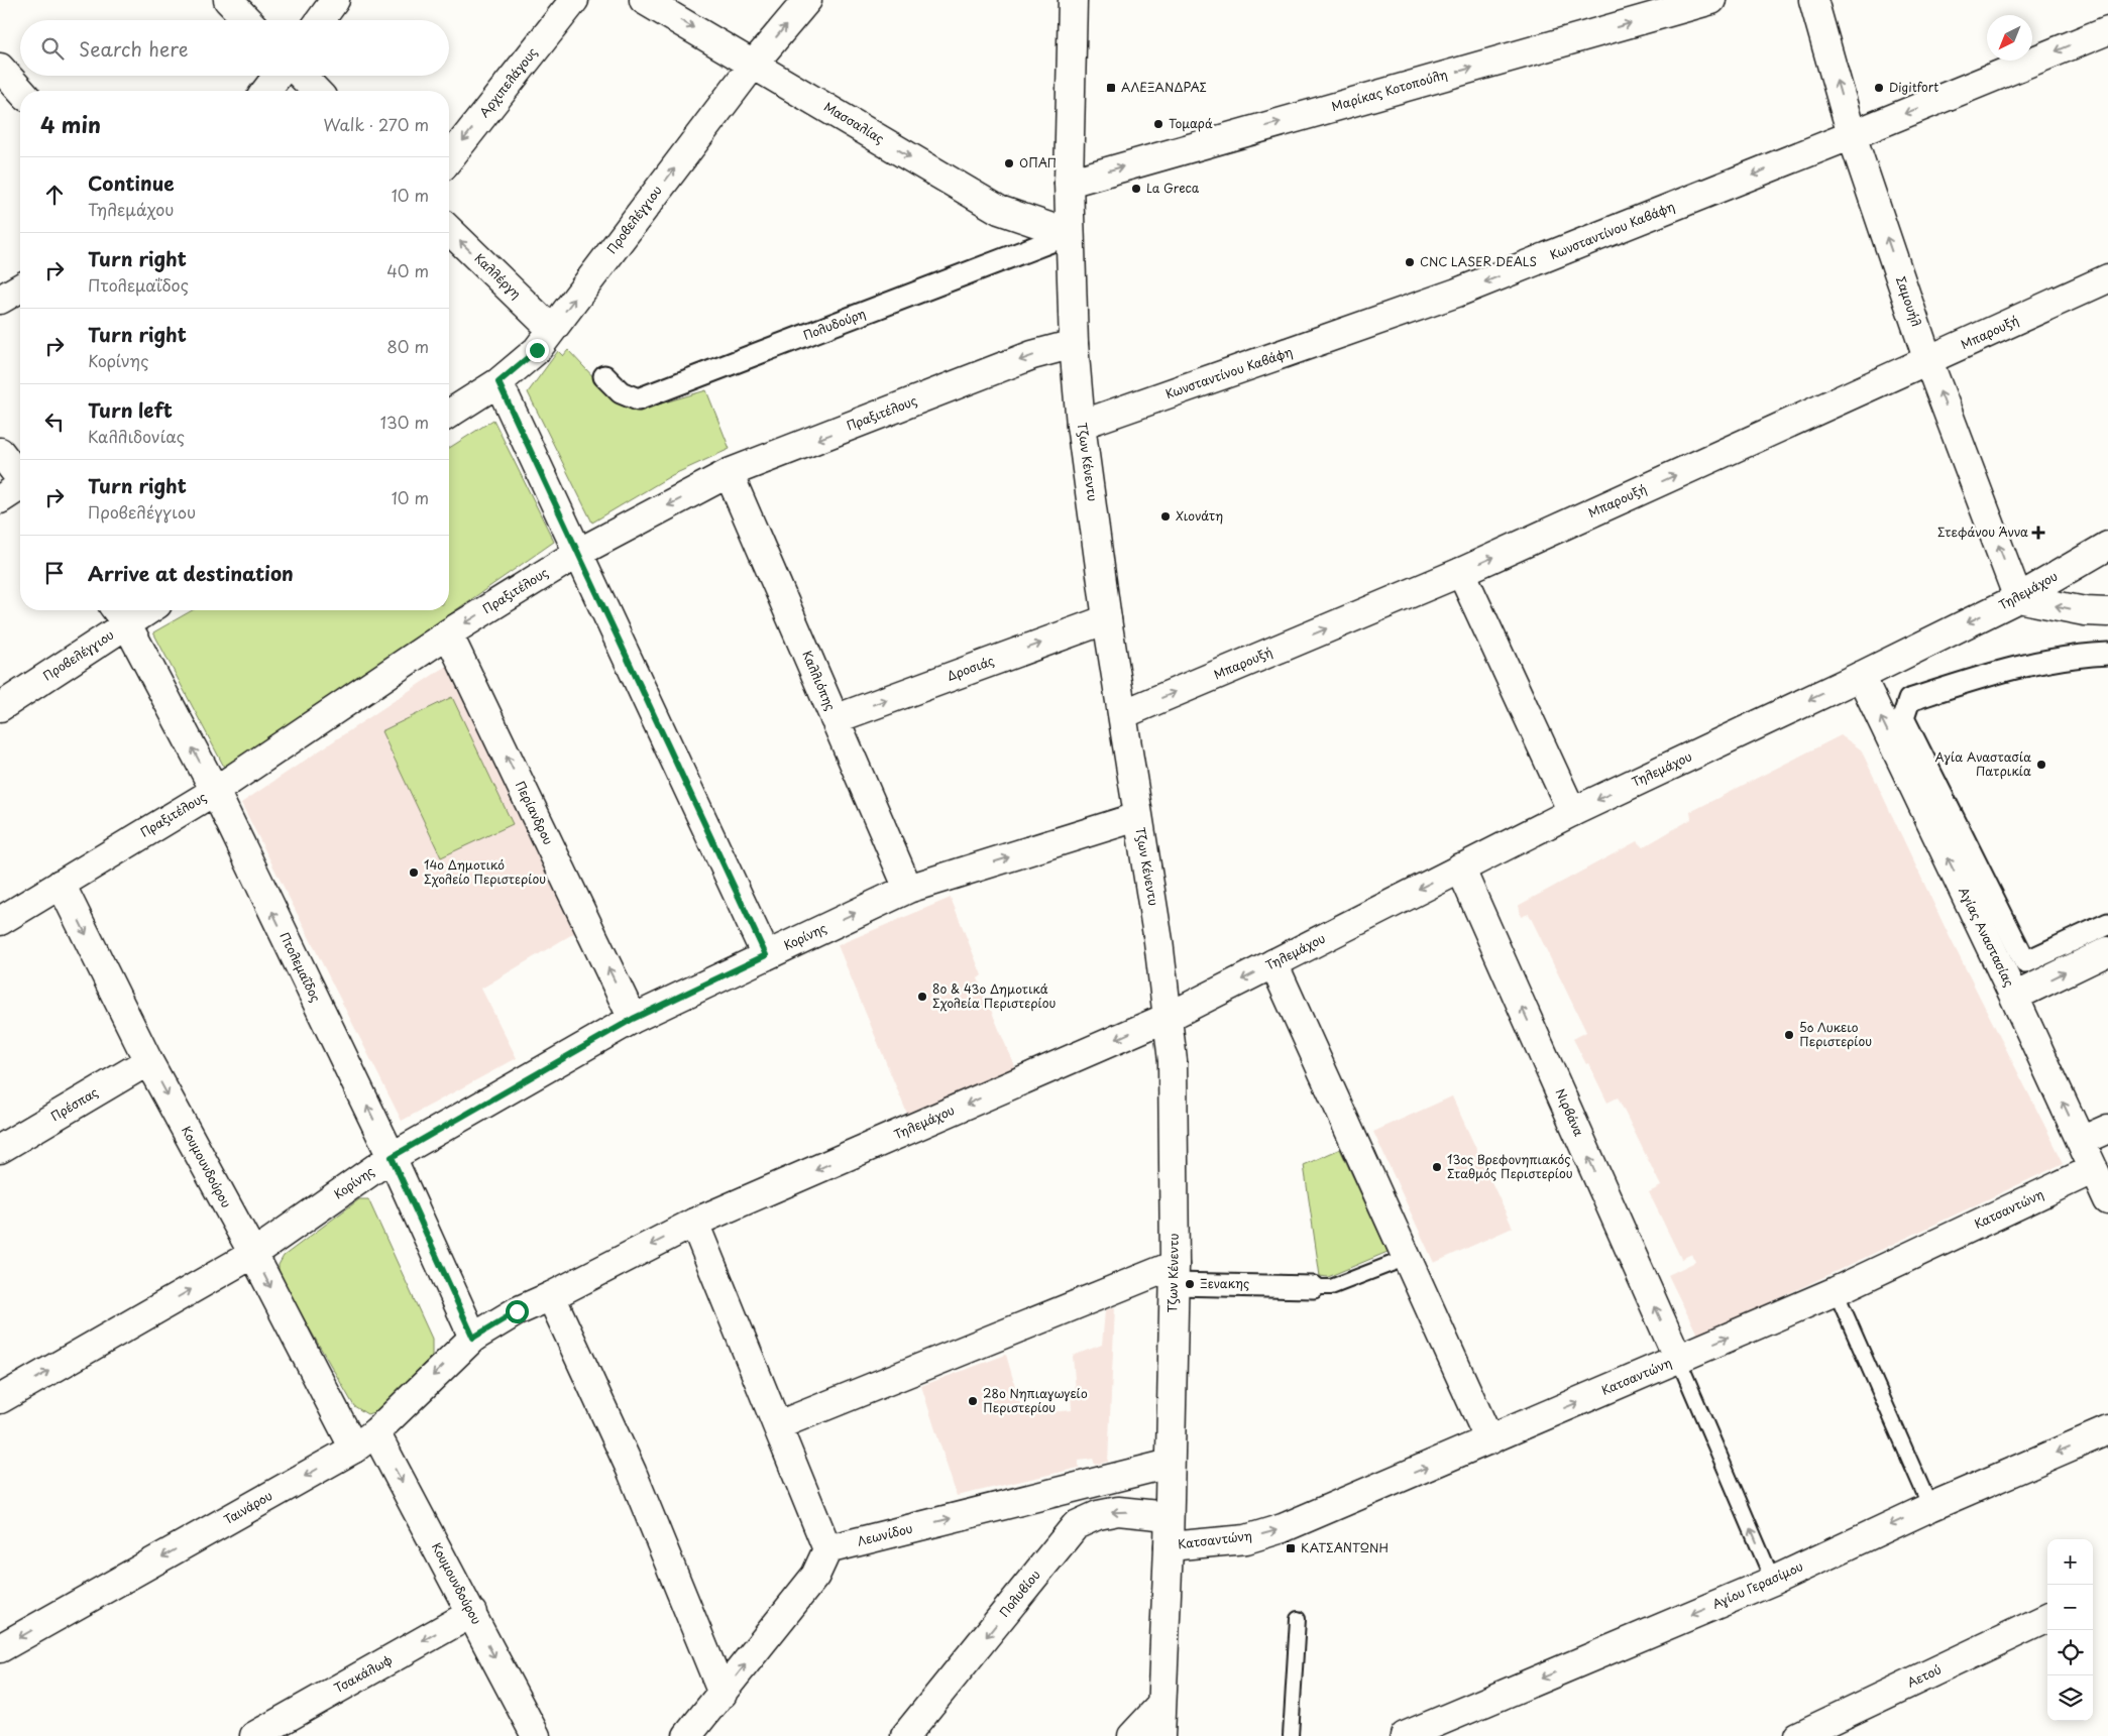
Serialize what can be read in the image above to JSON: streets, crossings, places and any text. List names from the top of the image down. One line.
{"streets":{"street":["Αρχιπελάγους","Μαρίκας Κοτοπούλη","Μασσαλίας","Προβελέγγιου","Κωνσταντίνου Καβάφη","Καλλέργη","Σαμουήλ","Πολυδούρη","Μπαρουξή","Πραξιτέλους","Τζων Κένεντυ","Τηλεμάχου","Δροσιάς","Καλλιόπης","Περίανδρου","Κορίνης","Αγίας Αναστασίας","Πτολεμαΐδος","Πρέσπας","Νιρβάνα","Κουμουνδούρου","Κατσαντώνη","Ταινάρου","Λεωνίδου","Αγίου Γερασίμου","Πολυβίου","Τσακάλωφ","Αετού"]},"crossings":[["Μαρίκας Κοτοπούλη","Τζων Κένεντυ"],["Μασσαλίας","Προβελέγγιου"],["Μασσαλίας","Πολυδούρη"],["Μασσαλίας","Τζων Κένεντυ"],["Προβελέγγιου","Καλλέργη"],["Προβελέγγιου","Πτολεμαΐδος"],["Κωνσταντίνου Καβάφη","Σαμουήλ"],["Κωνσταντίνου Καβάφη","Τζων Κένεντυ"],["Σαμουήλ","Μπαρουξή"],["Σαμουήλ","Τηλεμάχου"],["Πολυδούρη","Τζων Κένεντυ"],["Μπαρουξή","Τζων Κένεντυ"],["Πραξιτέλους","Τζων Κένεντυ"],["Πραξιτέλους","Καλλιόπης"],["Πραξιτέλους","Περίανδρου"],["Πραξιτέλους","Πτολεμαΐδος"],["Πραξιτέλους","Κουμουνδούρου"],["Τζων Κένεντυ","Τηλεμάχου"],["Τζων Κένεντυ","Δροσιάς"],["Τζων Κένεντυ","Κορίνης"],["Τζων Κένεντυ","Κατσαντώνη"],["Τζων Κένεντυ","Λεωνίδου"],["Τζων Κένεντυ","Πολυβίου"],["Τηλεμάχου","Αγίας Αναστασίας"],["Τηλεμάχου","Πτολεμαΐδος"],["Τηλεμάχου","Νιρβάνα"],["Τηλεμάχου","Ταινάρου"],["Δροσιάς","Καλλιόπης"],["Καλλιόπης","Κορίνης"],["Περίανδρου","Κορίνης"],["Κορίνης","Πτολεμαΐδος"],["Κορίνης","Κουμουνδούρου"],["Αγίας Αναστασίας","Κατσαντώνη"],["Πτολεμαΐδος","Ταινάρου"],["Πρέσπας","Κουμουνδούρου"],["Νιρβάνα","Κατσαντώνη"],["Κουμουνδούρου","Ταινάρου"],["Κουμουνδούρου","Τσακάλωφ"]],"one_way":["Αρχιπελάγους","Μαρίκας Κοτοπούλη","Μασσαλίας","Προβελέγγιου","Κωνσταντίνου Καβάφη","Καλλέργη","Σαμουήλ","Μπαρουξή","Πραξιτέλους","Τηλεμάχου","Δροσιάς","Κορίνης","Αγίας Αναστασίας","Πτολεμαΐδος","Κατσαντώνη","Ταινάρου","Αγίου Γερασίμου","Τσακάλωφ"],"places":{"transit":["ΑΛΕΞΑΝΔΡΑΣ","ΚΑΤΣΑΝΤΏΝΗ"],"other":["Digitfort","Τομαρά","ΟΠΑΠ","La Greca","CNC LASER DEALS","Χιονάτη","Αγία Αναστασία Πατρικία","14ο Δημοτικό Σχολείο Περιστερίου","8ο & 43ο Δημοτικά Σχολεία Περιστερίου","5ο Λυκειο Περιστερίου","13ος Βρεφονηπιακός Σταθμός Περιστερίου","Ξενακης","28ο Νηπιαγωγείο Περιστερίου"],"health":["Στεφάνου Άννα"]},"north":"bottom left","page":{"search":"Search here","heading":["4 min","Walk · 270 m"],"list":[["Continue","Τηλεμάχου","10 m"],["Turn right","Πτολεμαΐδος","40 m"],["Turn right","Κορίνης","80 m"],["Turn left","Καλλιδονίας","130 m"],["Turn right","Προβελέγγιου","10 m"],"Arrive at destination"],"map_buttons":["+","−"]}}
